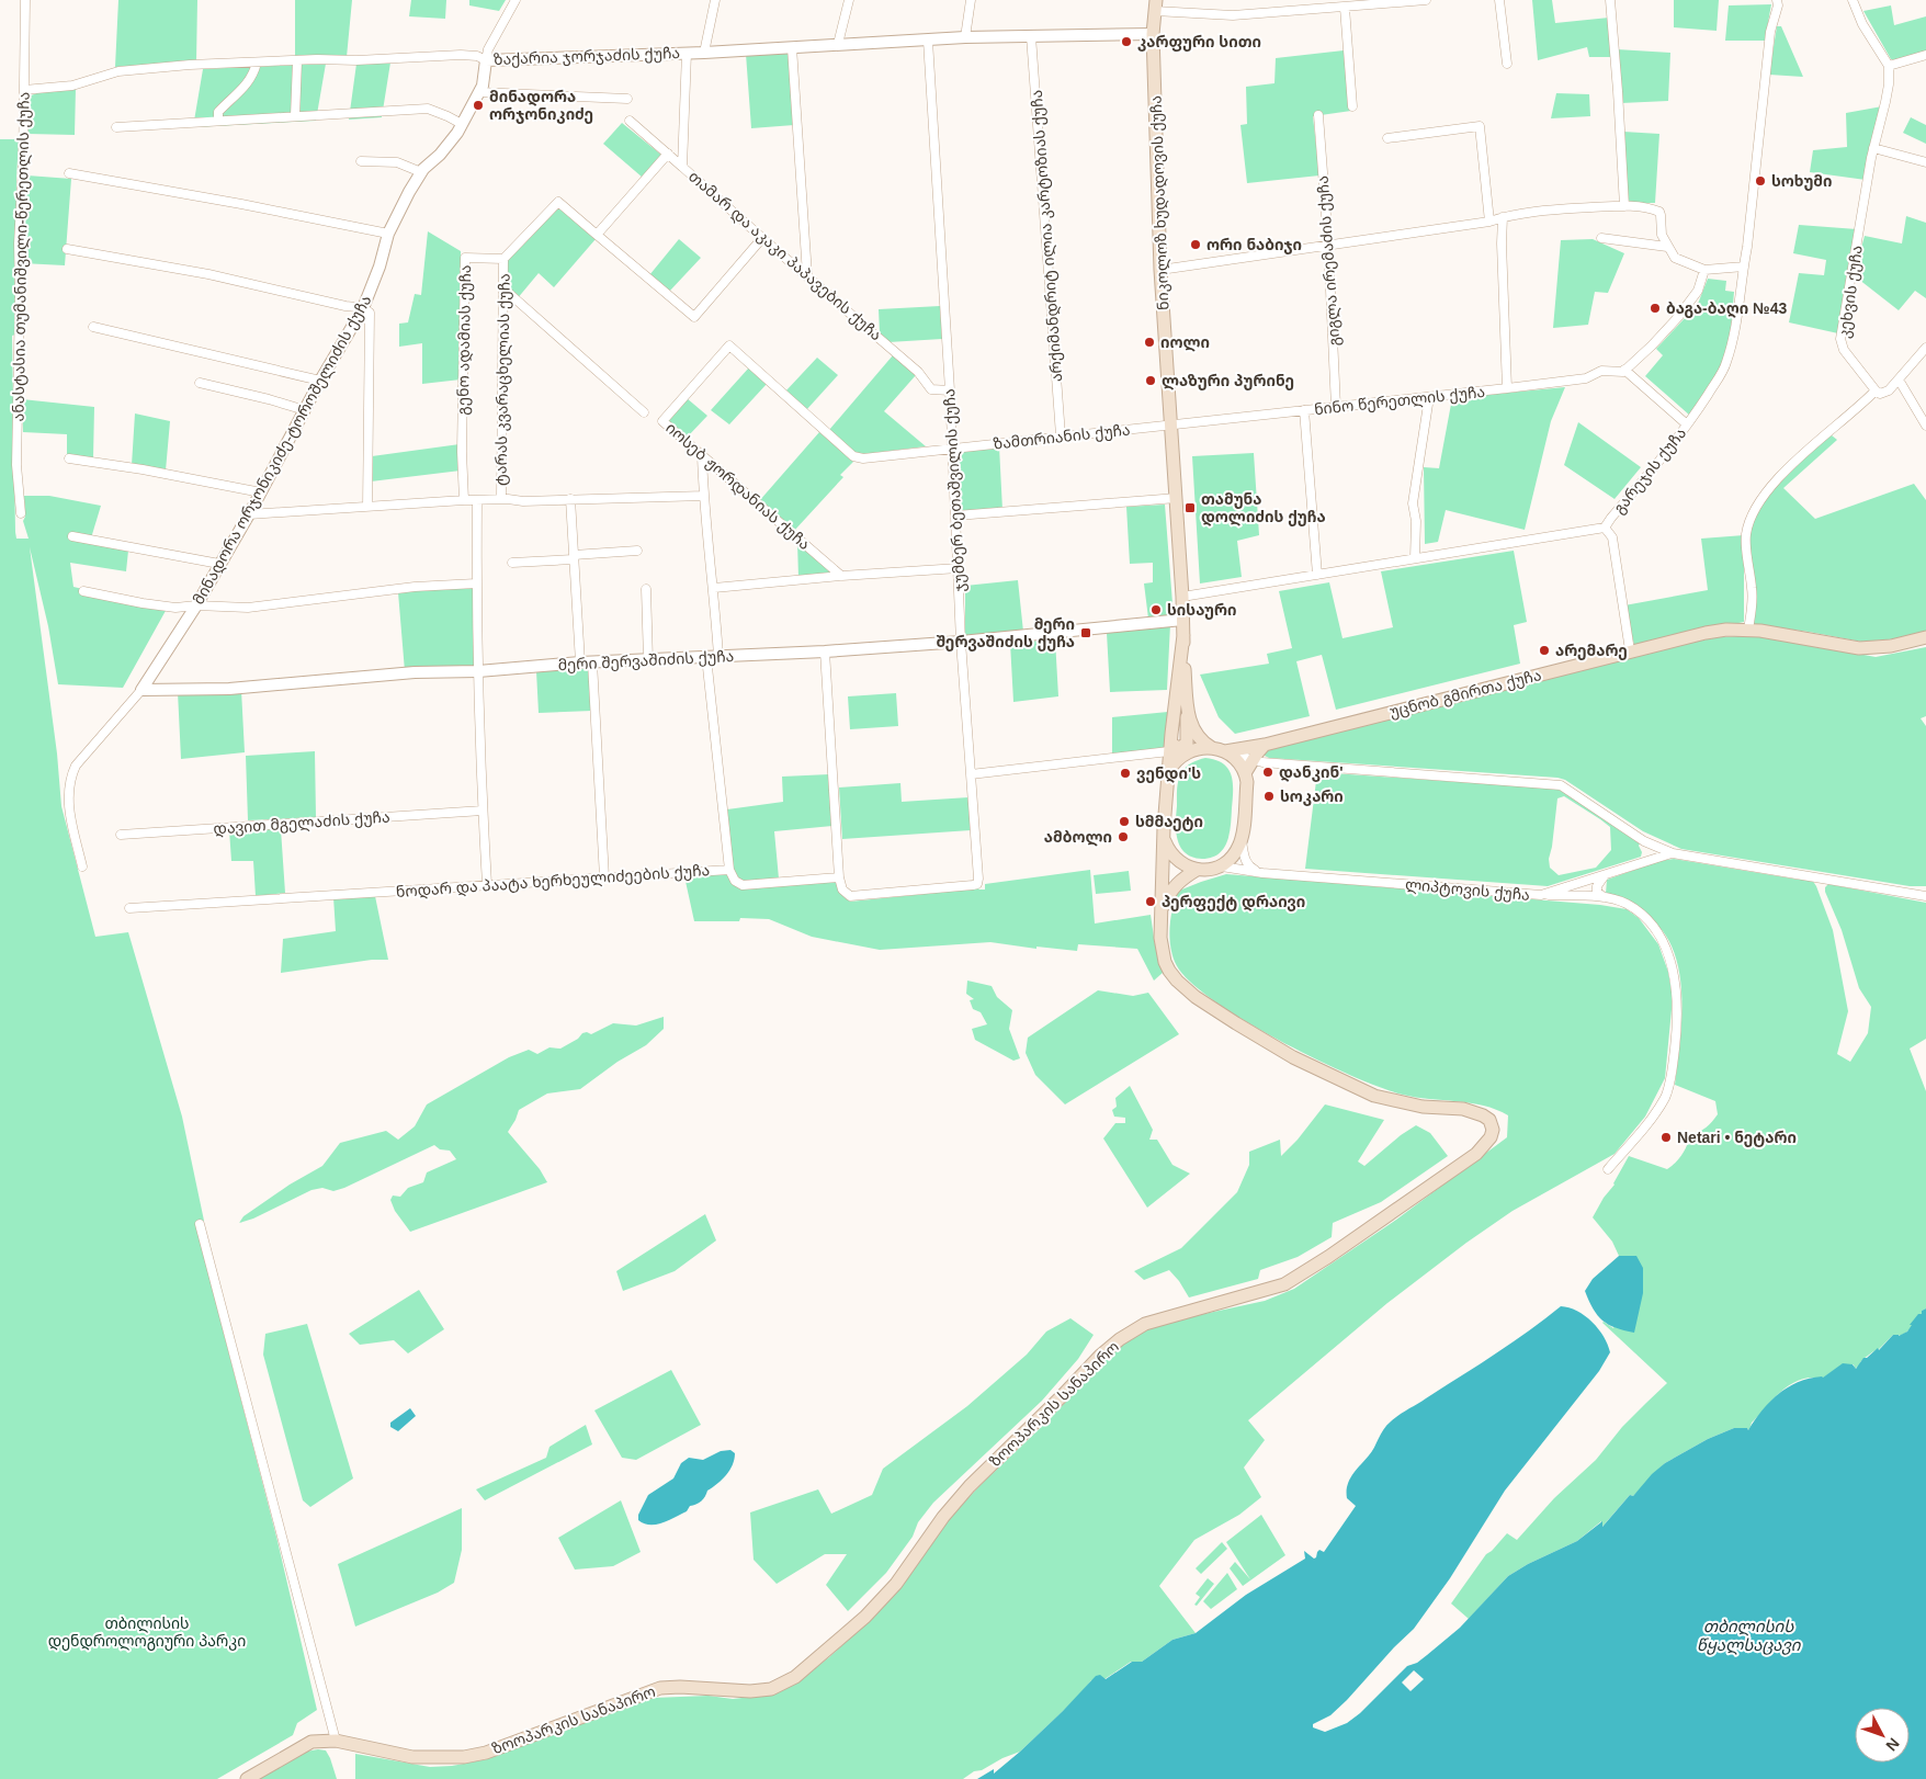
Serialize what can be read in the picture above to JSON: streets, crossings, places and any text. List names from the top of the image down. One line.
{"streets":{"main road":["ნიკოლოზ ხუდადოვის ქუჩა","უცნობ გმირთა ქუჩა","ზოოპარკის სანაპირო"],"street":["ზაქარია ჯორჯაძის ქუჩა","არქიმანდრიტ ილია კარტოზიას ქუჩა","თამარ და აკაკი პაპავების ქუჩა","ანასტასია თუმანიშვილი-წერეთლის ქუჩა","გიგლა ირემაძის ქუჩა","კეხვის ქუჩა","გენო ადამიას ქუჩა","ტარას კვარაცხელიას ქუჩა","ნინო წერეთლის ქუჩა","ზამთრიანის ქუჩა","მინადორა ორჯონიკიძე-ტოროშელიძის ქუჩა","გარეჯის ქუჩა","იოსებ ჟორდანიას ქუჩა","ჯუმბერ ბეთაშვილის ქუჩა","მერი შერვაშიძის ქუჩა","დავით მგელაძის ქუჩა","ნოდარ და პაატა ხერხეულიძეების ქუჩა","ლიპტოვის ქუჩა"]},"crossings":[["ზაქარია ჯორჯაძის ქუჩა","ნიკოლოზ ხუდადოვის ქუჩა"],["ზაქარია ჯორჯაძის ქუჩა","არქიმანდრიტ ილია კარტოზიას ქუჩა"],["ზაქარია ჯორჯაძის ქუჩა","თამარ და აკაკი პაპავების ქუჩა"],["ზაქარია ჯორჯაძის ქუჩა","ანასტასია თუმანიშვილი-წერეთლის ქუჩა"],["ზაქარია ჯორჯაძის ქუჩა","მინადორა ორჯონიკიძე-ტოროშელიძის ქუჩა"],["ზაქარია ჯორჯაძის ქუჩა","ჯუმბერ ბეთაშვილის ქუჩა"],["ნიკოლოზ ხუდადოვის ქუჩა","ნინო წერეთლის ქუჩა"],["ნიკოლოზ ხუდადოვის ქუჩა","ზამთრიანის ქუჩა"],["ნიკოლოზ ხუდადოვის ქუჩა","გარეჯის ქუჩა"],["ნიკოლოზ ხუდადოვის ქუჩა","მერი შერვაშიძის ქუჩა"],["ნიკოლოზ ხუდადოვის ქუჩა","უცნობ გმირთა ქუჩა"],["ნიკოლოზ ხუდადოვის ქუჩა","ლიპტოვის ქუჩა"],["ნიკოლოზ ხუდადოვის ქუჩა","ზოოპარკის სანაპირო"],["არქიმანდრიტ ილია კარტოზიას ქუჩა","ზამთრიანის ქუჩა"],["თამარ და აკაკი პაპავების ქუჩა","ჯუმბერ ბეთაშვილის ქუჩა"],["გიგლა ირემაძის ქუჩა","ნინო წერეთლის ქუჩა"],["გენო ადამიას ქუჩა","ტარას კვარაცხელიას ქუჩა"],["ნინო წერეთლის ქუჩა","ზამთრიანის ქუჩა"],["ზამთრიანის ქუჩა","იოსებ ჟორდანიას ქუჩა"],["ზამთრიანის ქუჩა","ჯუმბერ ბეთაშვილის ქუჩა"],["მინადორა ორჯონიკიძე-ტოროშელიძის ქუჩა","მერი შერვაშიძის ქუჩა"],["იოსებ ჟორდანიას ქუჩა","ჯუმბერ ბეთაშვილის ქუჩა"],["ჯუმბერ ბეთაშვილის ქუჩა","მერი შერვაშიძის ქუჩა"],["უცნობ გმირთა ქუჩა","ლიპტოვის ქუჩა"]],"water":["თბილისის წყალსაცავი"],"parks":["თბილისის დენდროლოგიური პარკი"],"places":{"other":["კარფური სითი","მინადორა ორჯონიკიძე","სოხუმი","ორი ნაბიჯი","ბაგა-ბაღი №43","იოლი","ლაზური პურინე","სისაური","არემარე","დანკინ'","ვენდი'ს","სოკარი","სმმაეტი","ამბოლი","პერფექტ დრაივი","Netari • ნეტარი"],"transit":["თამუნა დოლიძის ქუჩა","მერი შერვაშიძის ქუჩა"]},"north":"bottom right"}
